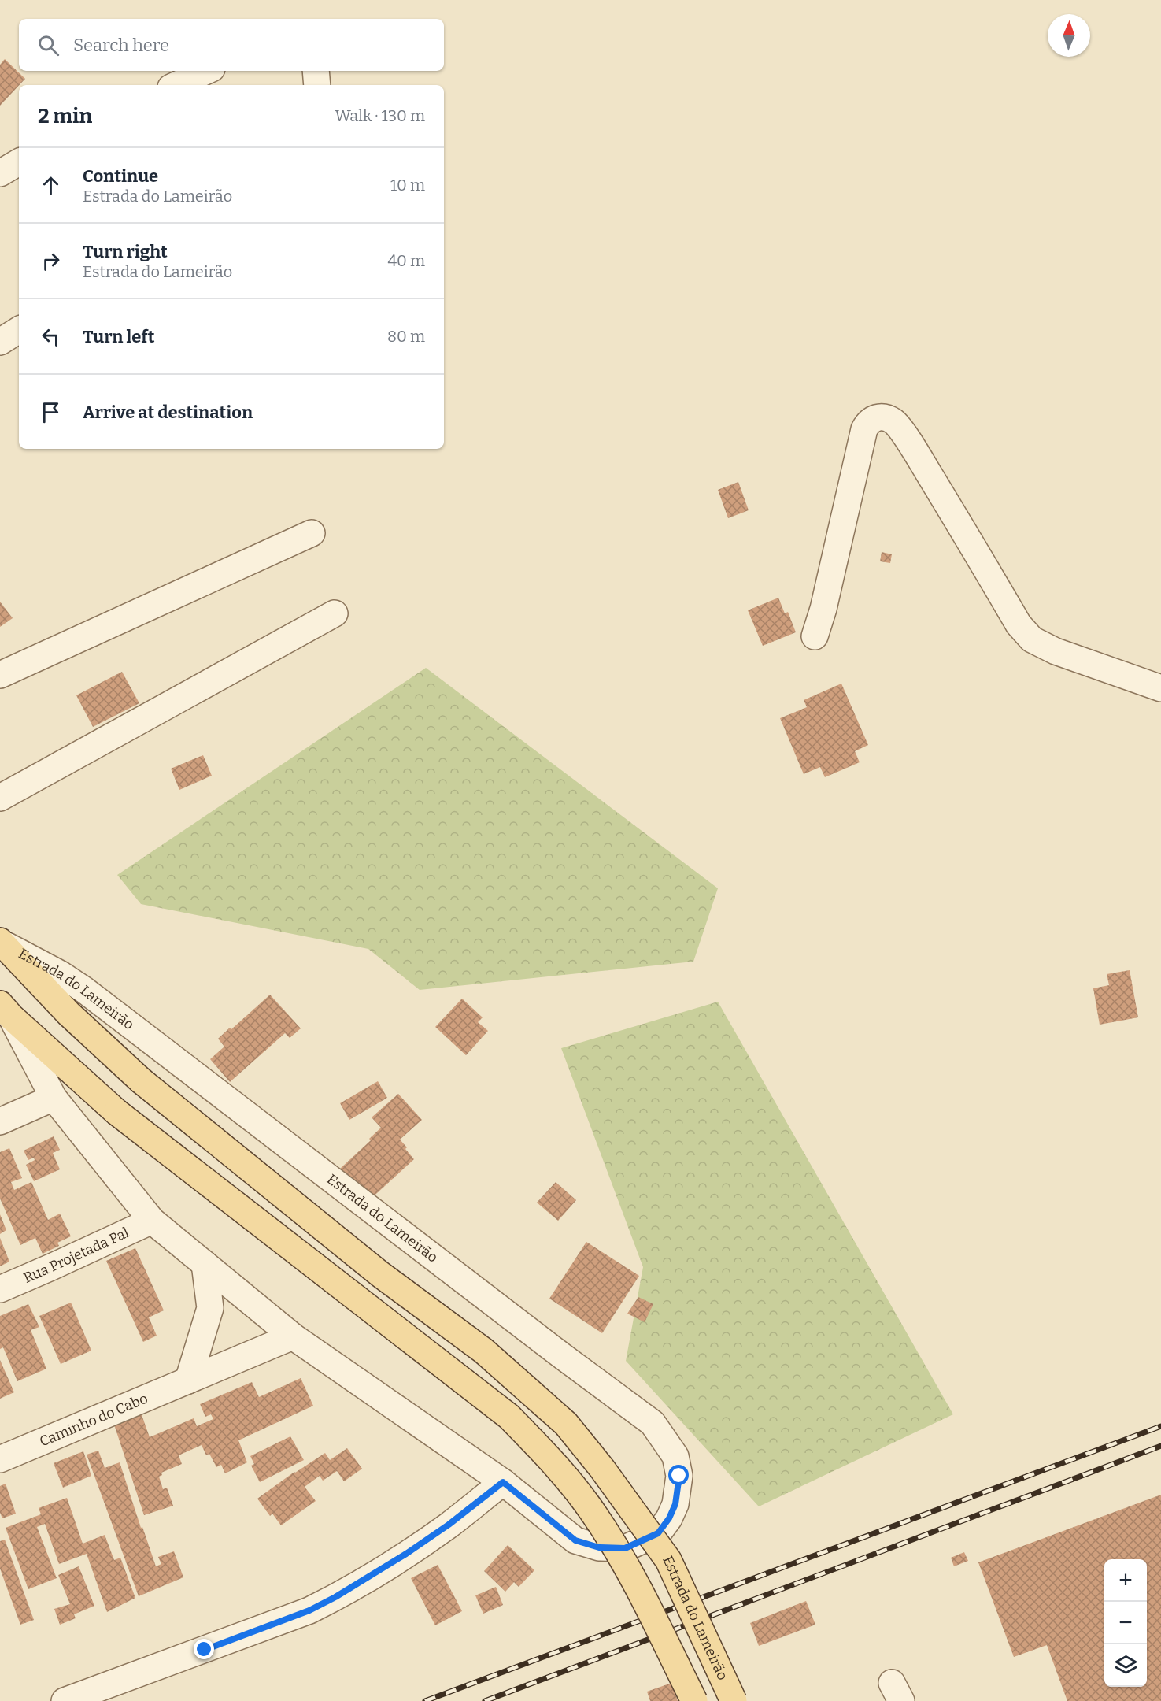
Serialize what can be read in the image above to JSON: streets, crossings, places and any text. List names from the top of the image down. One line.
{"streets":{"main road":["Estrada do Lameirão"],"street":["Rua Projetada Pal","Caminho do Cabo"]},"crossings":[["Estrada do Lameirão","Rua Projetada Pal"],["Estrada do Lameirão","Caminho do Cabo"]],"north":"top","page":{"search":"Search here","heading":["2 min","Walk · 130 m"],"list":[["Continue","Estrada do Lameirão","10 m"],["Turn right","Estrada do Lameirão","40 m"],["Turn left","80 m"],"Arrive at destination"],"map_buttons":["+","−"]}}
